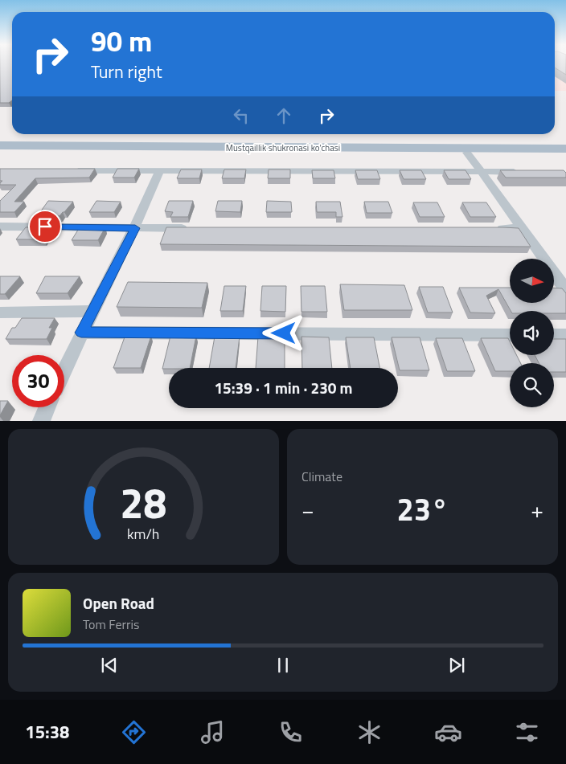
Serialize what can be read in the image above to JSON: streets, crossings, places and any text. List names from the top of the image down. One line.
{"streets":{"main road":["Mustqaillik shukronasi ko'chasi"]},"north":"right","page":{"turn":["90 m","Turn right"],"limit":"30","trip":"15:39 · 1 min · 230 m","tile":"Climate","heat":["−","23°","+"],"song":["Open Road","Tom Ferris"],"tabs":"15:38","gauge":["28","km/h"]}}
